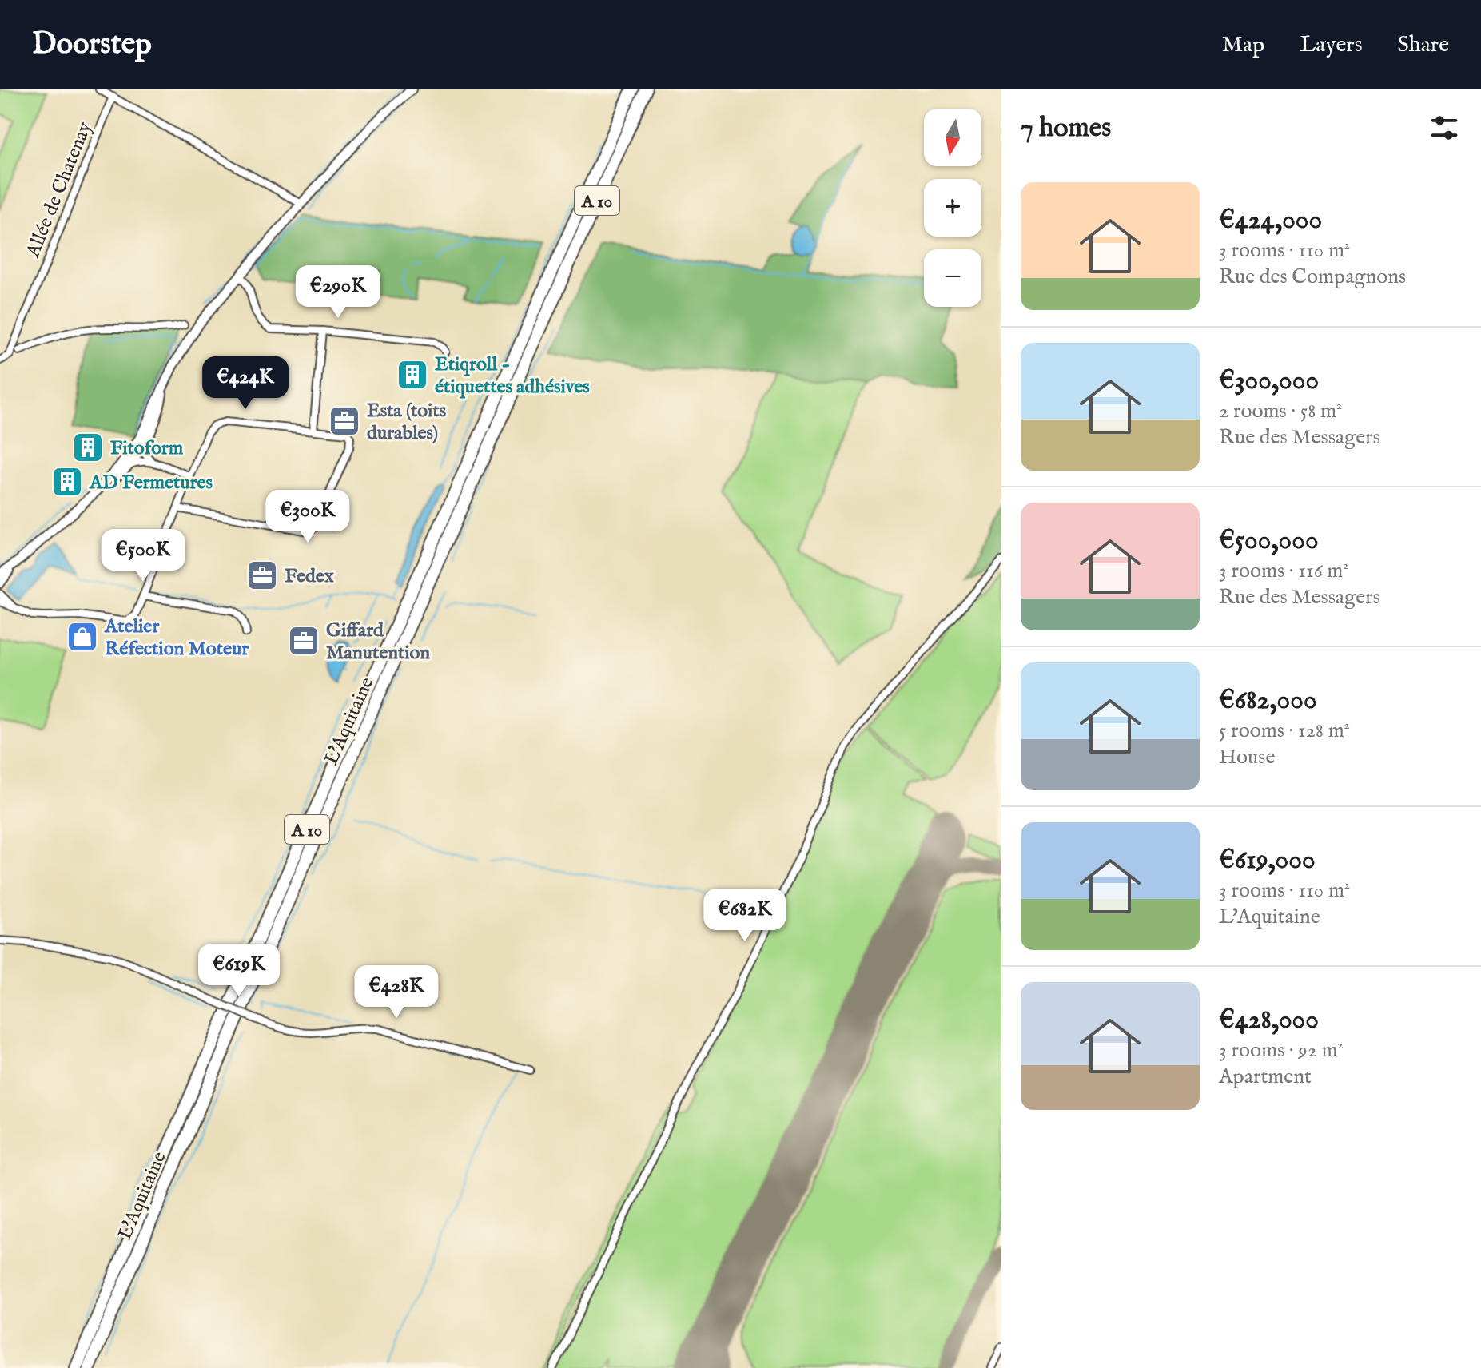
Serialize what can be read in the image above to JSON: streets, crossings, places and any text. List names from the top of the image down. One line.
{"streets":{"highway":["A 10","L'Aquitaine"],"street":["Allée de Chatenay"]},"places":{"building":["Etiqroll - étiquettes adhésives","Fitoform","AD Fermetures"],"office":["Esta (toits durables)","Fedex","Giffard Manutention"],"shop":["Atelier Réfection Moteur"]},"north":"bottom","page":{"header":"Doorstep","nav":["Map","Layers","Share"],"heading":"7 homes","map_buttons":["+","−"],"list":[{"name":"€424,000","note":"3 rooms · 110 m² · Rue des Compagnons"},{"name":"€300,000","note":"2 rooms · 58 m² · Rue des Messagers"},{"name":"€500,000","note":"3 rooms · 116 m² · Rue des Messagers"},{"name":"€682,000","note":"5 rooms · 128 m² · House"},{"name":"€619,000","note":"3 rooms · 110 m² · L'Aquitaine"},{"name":"€428,000","note":"3 rooms · 92 m² · Apartment"}],"price":["€290K","€424K","€300K","€500K","€682K","€619K","€428K"]}}
